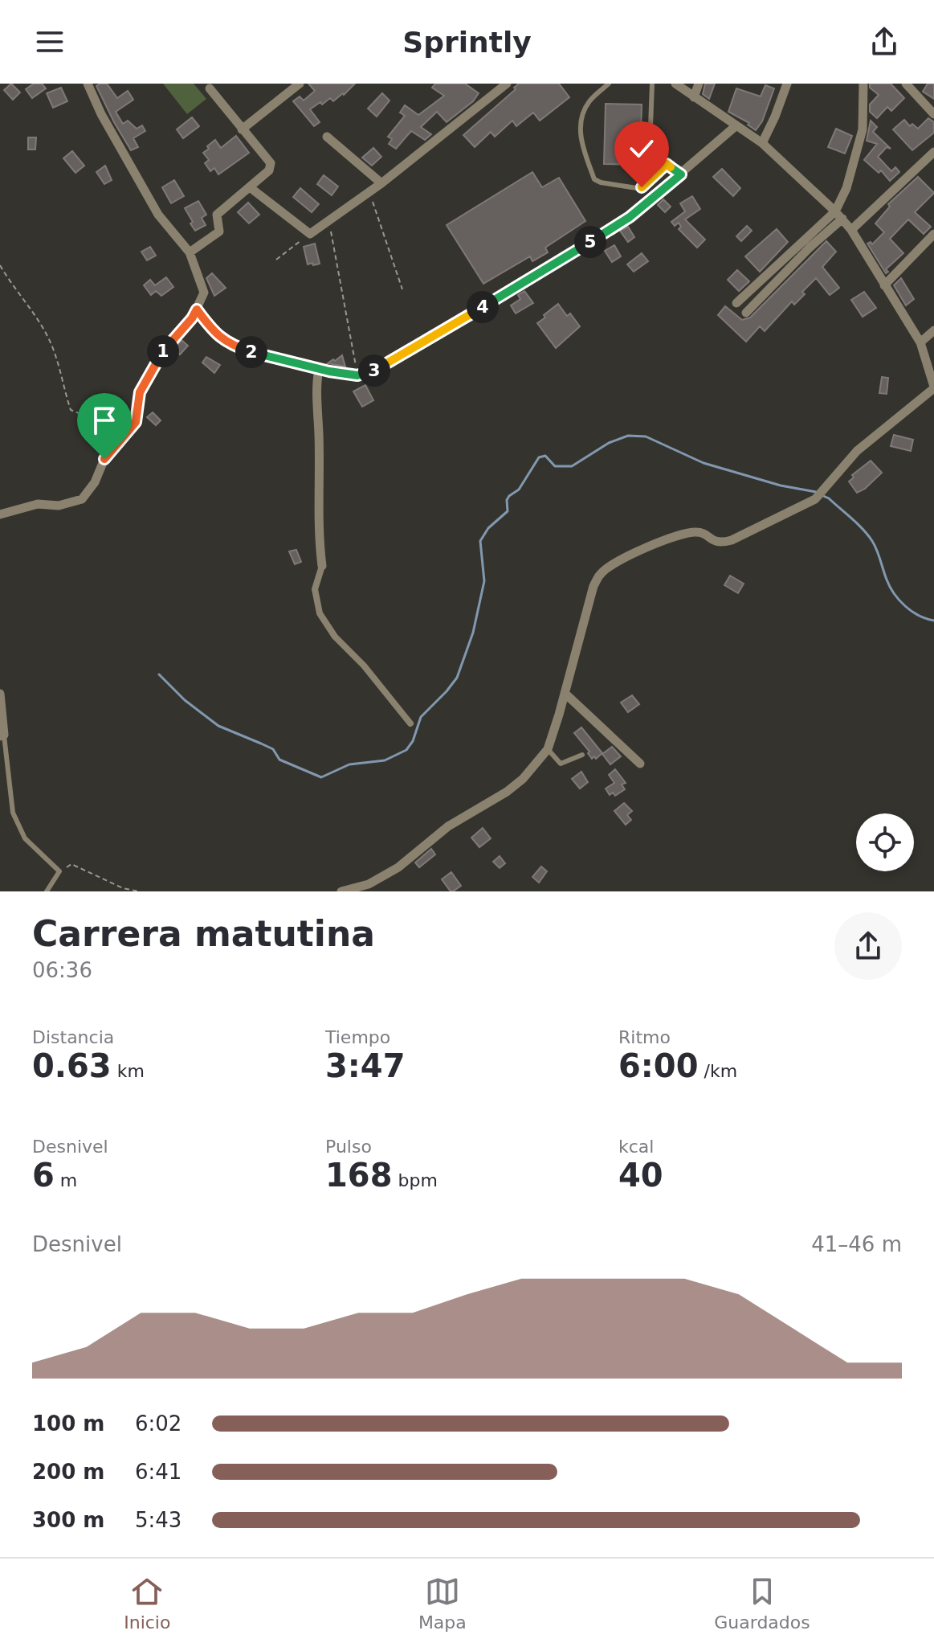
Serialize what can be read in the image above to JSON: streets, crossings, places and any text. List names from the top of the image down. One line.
{"page":{"header":"Sprintly","pins":["5","4","1","2","3"],"heading":["Carrera matutina","06:36"],"stats":[["Distancia","0.63 km"],["Tiempo","3:47"],["Ritmo","6:00 /km"],["Desnivel","6 m"],["Pulso","168 bpm"],["kcal","40"]],"chart":["Desnivel","41–46 m"],"list":[{"name":"100 m","note":"6:02"},{"name":"200 m","note":"6:41"},{"name":"300 m","note":"5:43"}],"tabs":["Inicio","Mapa","Guardados"]}}
